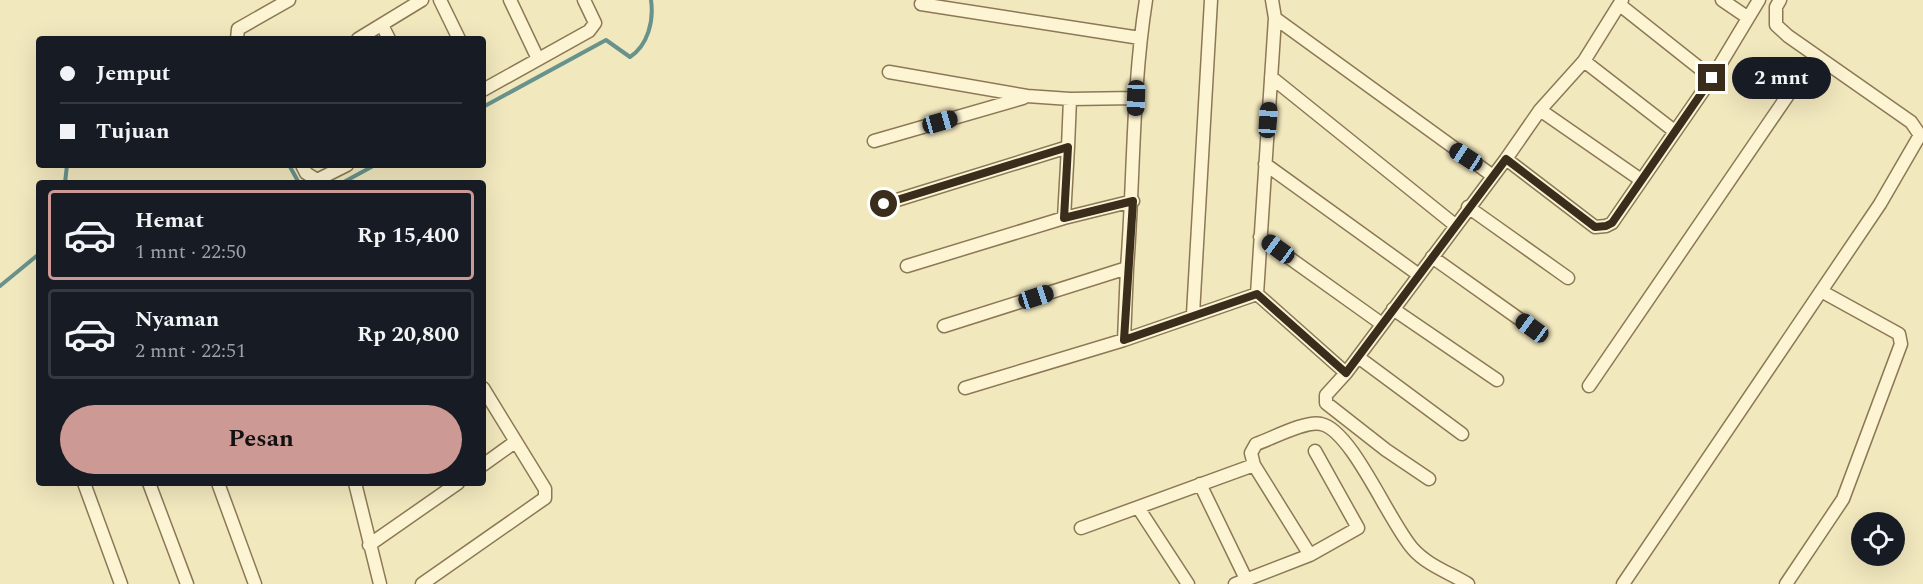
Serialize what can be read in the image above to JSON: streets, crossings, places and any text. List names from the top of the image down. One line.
{"page":{"banner":["Jemput","Tujuan"],"bubble":"2 mnt","list":[{"name":"Hemat","note":"1 mnt · 22:50","value":"Rp 15,400"},{"name":"Nyaman","note":"2 mnt · 22:51","value":"Rp 20,800"}],"buttons":"Pesan"}}
